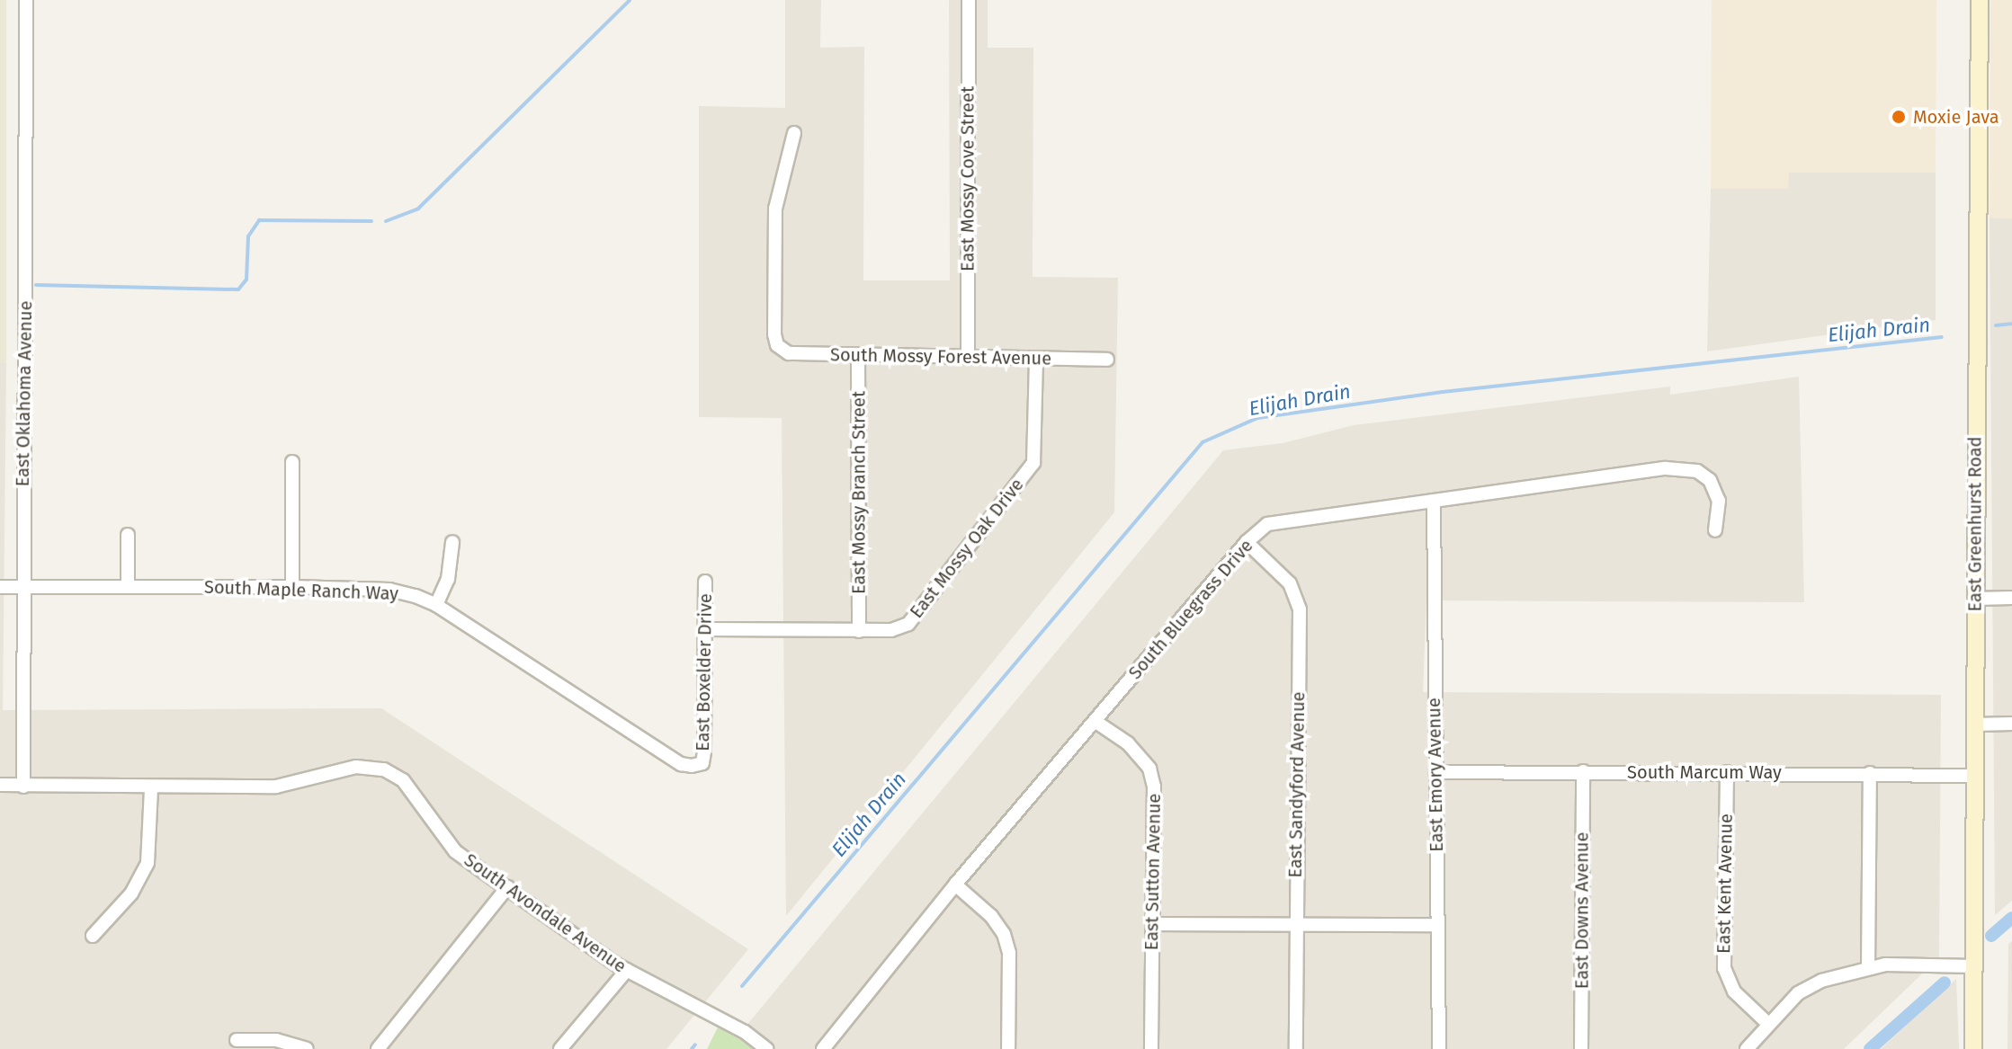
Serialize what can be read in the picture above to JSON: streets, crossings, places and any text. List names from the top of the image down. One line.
{"streets":{"main road":["East Greenhurst Road"],"street":["East Mossy Cove Street","South Mossy Forest Avenue","East Oklahoma Avenue","East Mossy Branch Street","East Mossy Oak Drive","South Maple Ranch Way","South Bluegrass Drive","East Boxelder Drive","South Marcum Way","East Emory Avenue","East Sandyford Avenue","East Sutton Avenue","East Kent Avenue","East Downs Avenue","South Avondale Avenue"]},"crossings":[["East Mossy Cove Street","South Mossy Forest Avenue"],["South Mossy Forest Avenue","East Mossy Branch Street"],["South Mossy Forest Avenue","East Mossy Oak Drive"],["East Oklahoma Avenue","South Maple Ranch Way"],["East Oklahoma Avenue","South Avondale Avenue"],["East Mossy Branch Street","East Mossy Oak Drive"],["East Greenhurst Road","South Marcum Way"],["East Mossy Oak Drive","East Boxelder Drive"],["South Maple Ranch Way","East Boxelder Drive"],["South Bluegrass Drive","East Emory Avenue"],["South Bluegrass Drive","East Sandyford Avenue"],["South Bluegrass Drive","East Sutton Avenue"],["South Marcum Way","East Emory Avenue"],["South Marcum Way","East Kent Avenue"],["South Marcum Way","East Downs Avenue"]],"water":["Elijah Drain"],"places":["Moxie Java"]}
